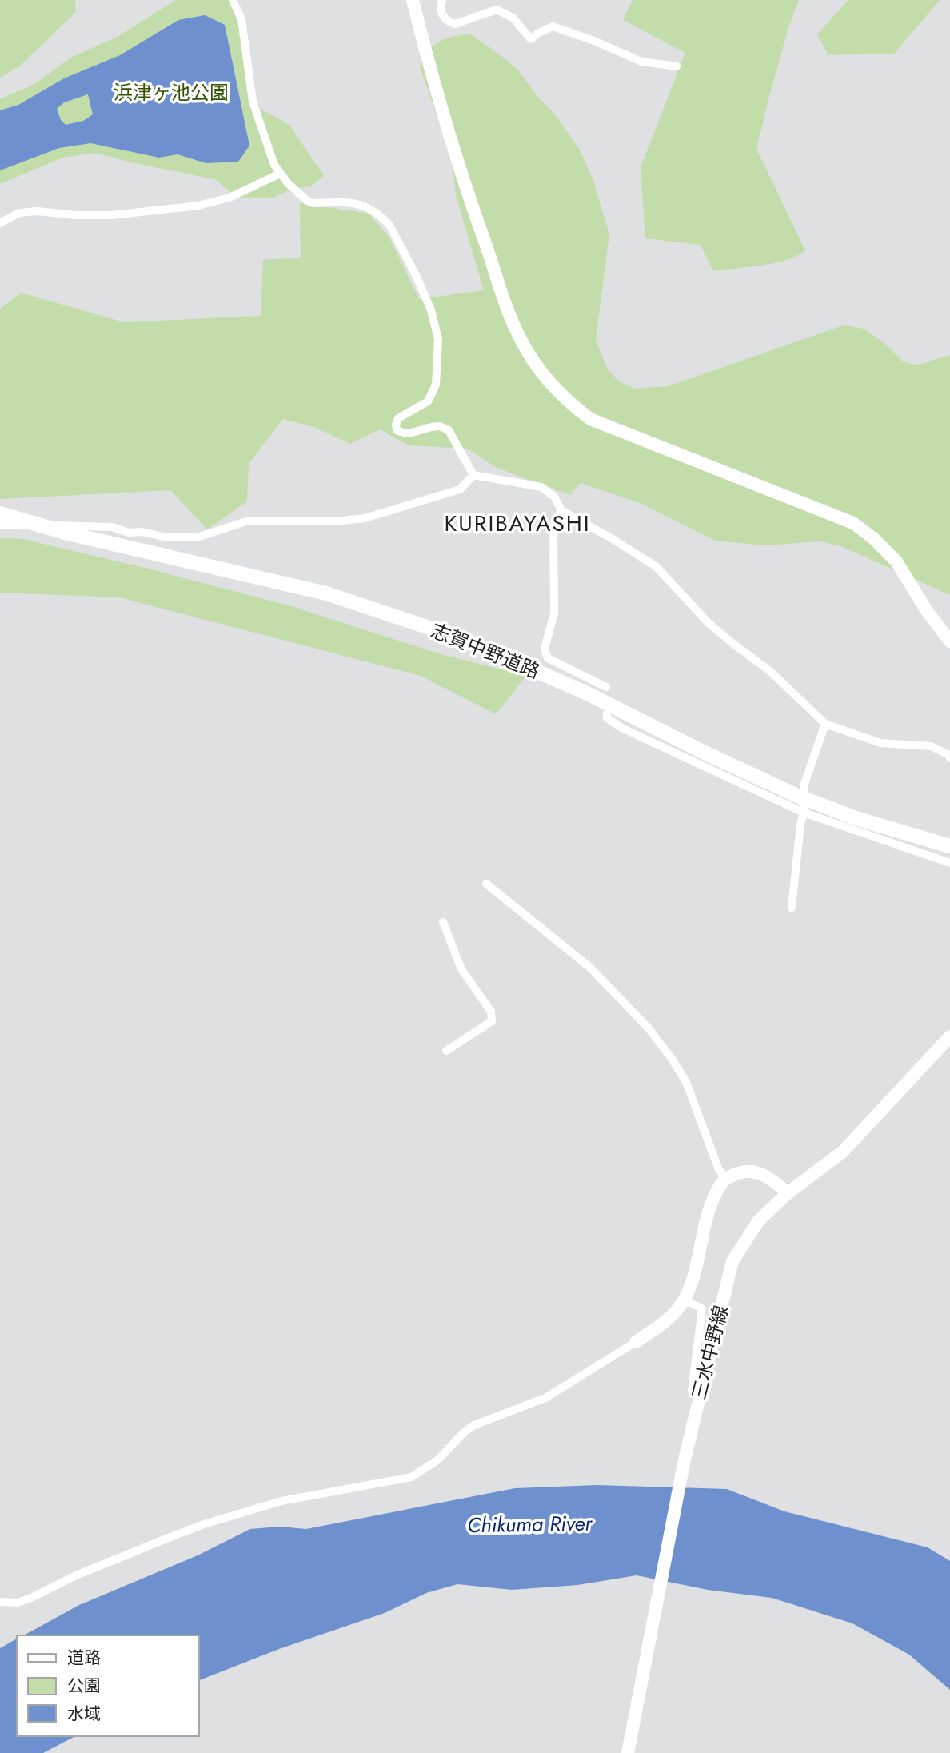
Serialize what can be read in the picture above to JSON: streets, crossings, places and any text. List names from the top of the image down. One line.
{"streets":{"main road":["志賀中野道路"],"street":["三水中野線"]},"districts":["KURIBAYASHI"],"water":["Chikuma River"],"parks":["浜津ヶ池公園"],"legend":["道路","公園","水域"]}
